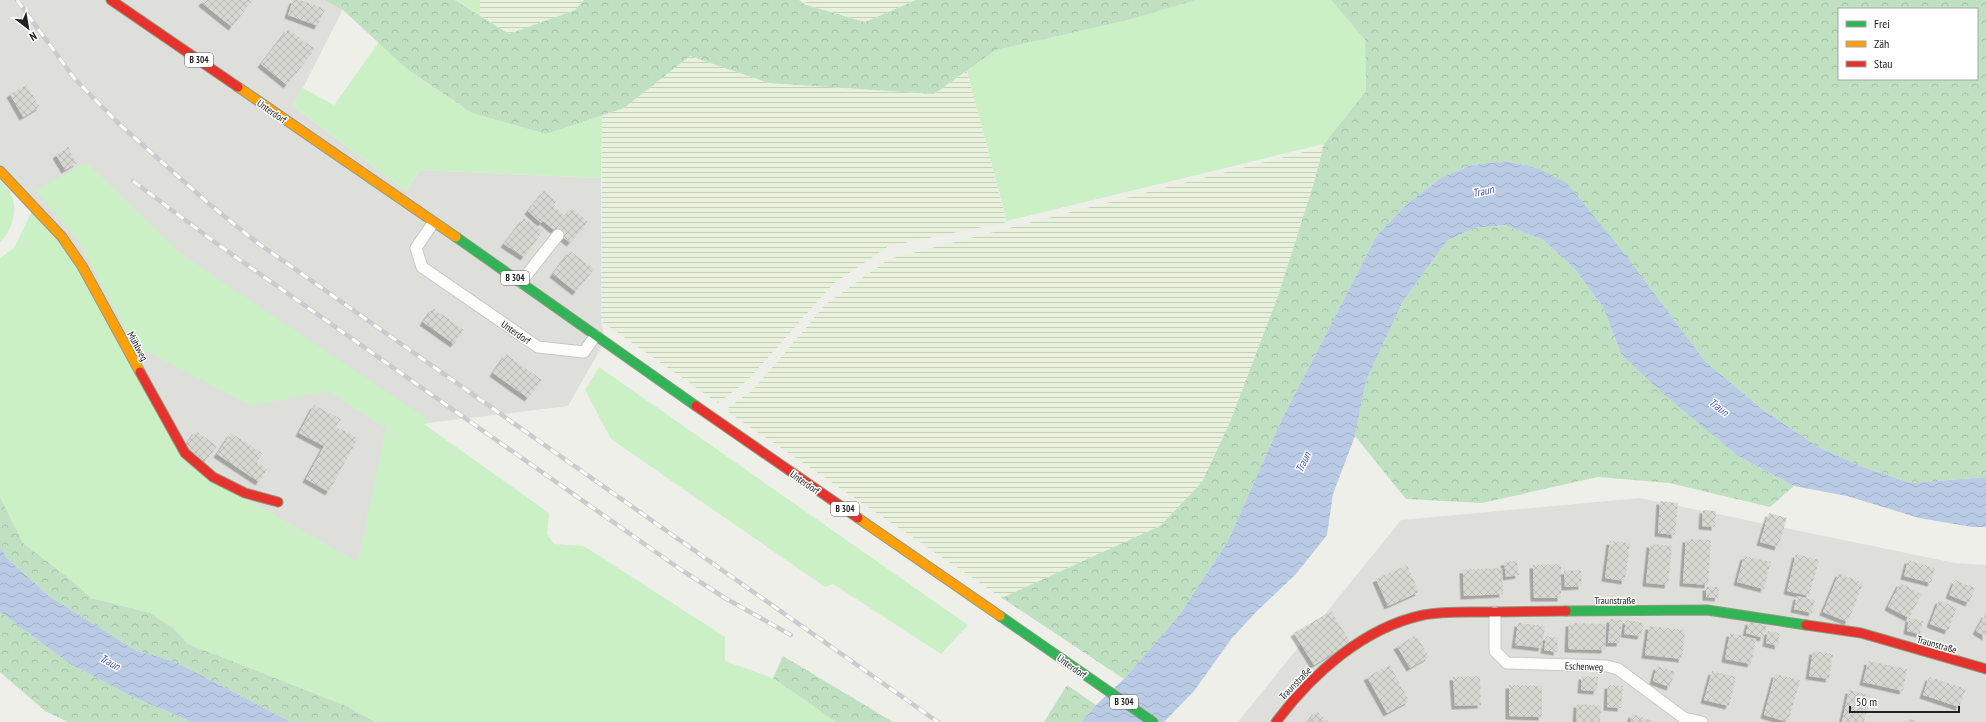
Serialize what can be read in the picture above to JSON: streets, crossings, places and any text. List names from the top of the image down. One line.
{"streets":{"main road":["B 304","Unterdorf","Mühlweg","Traunstraße"],"street":["Eschenweg"]},"crossings":[["Traunstraße","Eschenweg"]],"water":["Traun"],"legend":["Frei","Zäh","Stau"],"scale_bar":"50 m","north":"bottom right"}
